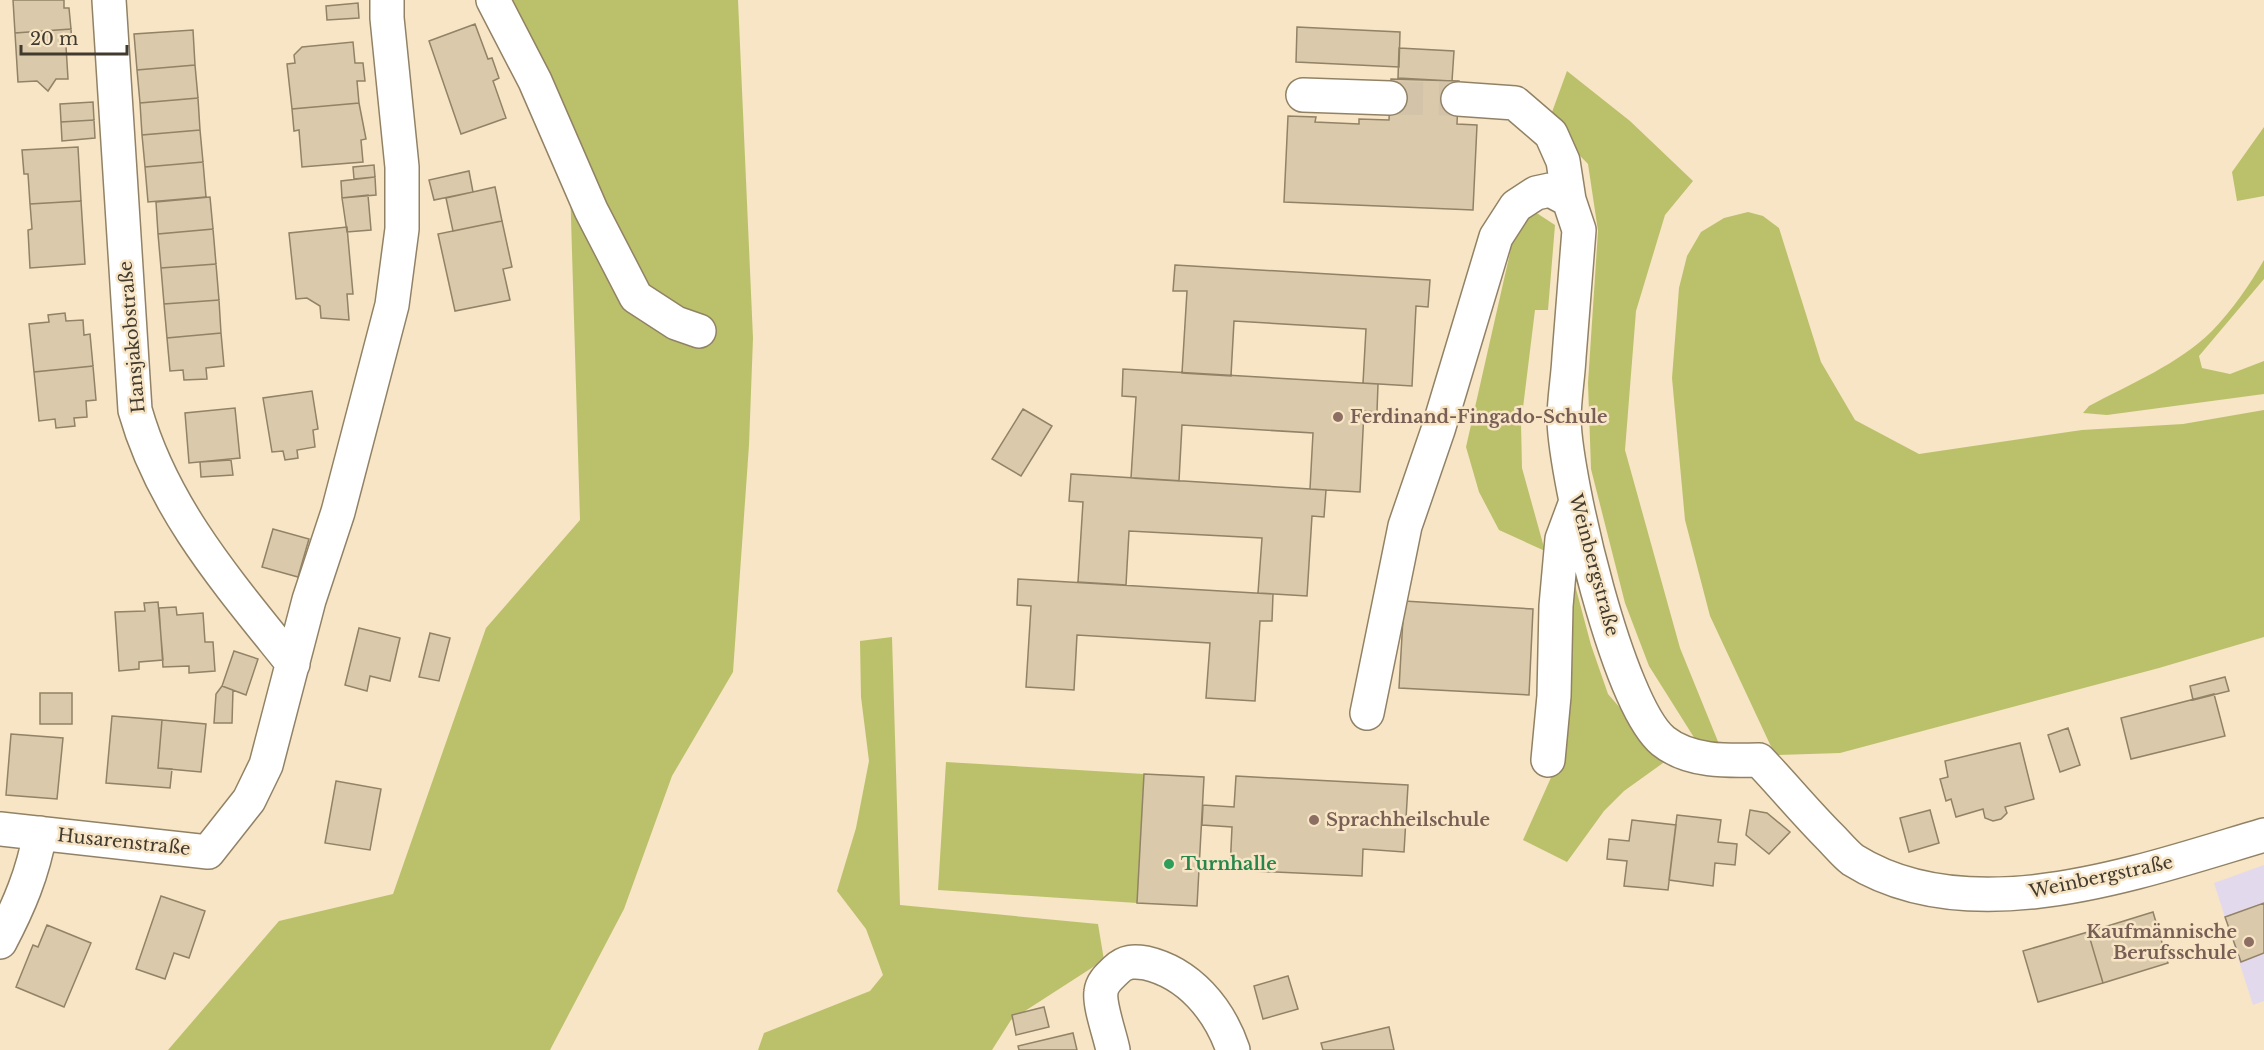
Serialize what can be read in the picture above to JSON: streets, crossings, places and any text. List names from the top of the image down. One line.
{"streets":{"street":["Hansjakobstraße","Weinbergstraße","Husarenstraße"]},"crossings":[["Hansjakobstraße","Husarenstraße"]],"places":["Ferdinand-Fingado-Schule","Sprachheilschule","Turnhalle","Kaufmännische Berufsschule"],"scale_bar":"20 m"}
